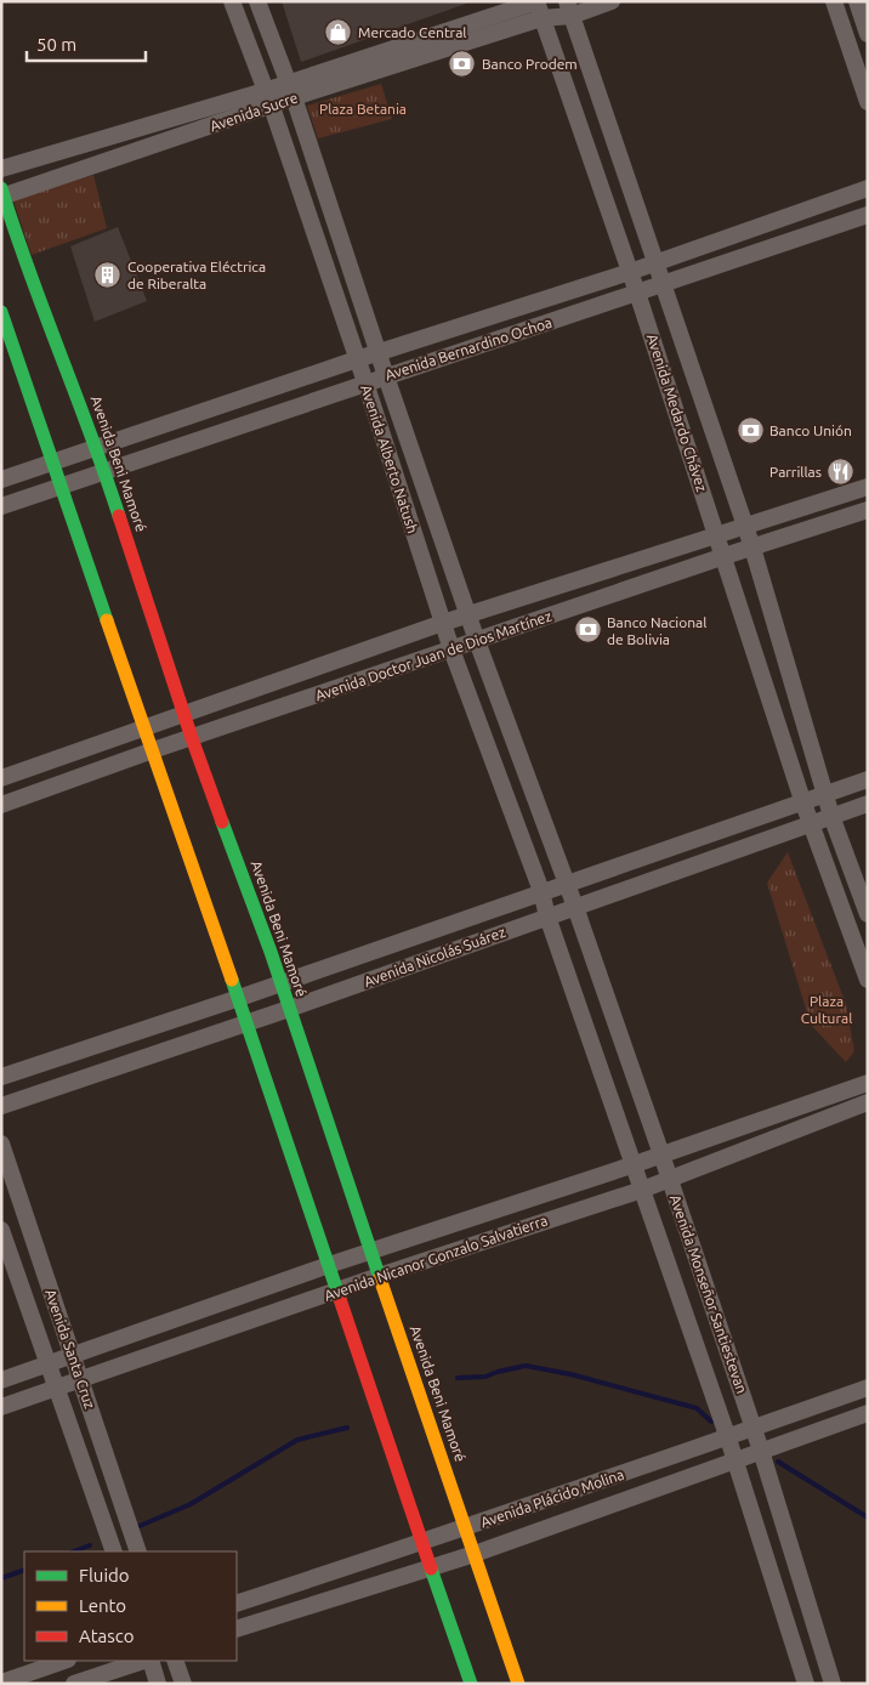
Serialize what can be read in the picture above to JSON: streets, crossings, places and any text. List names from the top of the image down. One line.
{"streets":{"street":["Avenida Sucre","Avenida Bernardino Ochoa","Avenida Medardo Chávez","Avenida Alberto Natush","Avenida Beni Mamoré","Avenida Doctor Juan de Dios Martínez","Avenida Nicolás Suárez","Avenida Nicanor Gonzalo Salvatierra","Avenida Monseñor Santiestevan","Avenida Santa Cruz","Avenida Plácido Molina"]},"crossings":[["Avenida Sucre","Avenida Medardo Chávez"],["Avenida Sucre","Avenida Alberto Natush"],["Avenida Sucre","Avenida Beni Mamoré"],["Avenida Bernardino Ochoa","Avenida Medardo Chávez"],["Avenida Bernardino Ochoa","Avenida Alberto Natush"],["Avenida Bernardino Ochoa","Avenida Beni Mamoré"],["Avenida Medardo Chávez","Avenida Doctor Juan de Dios Martínez"],["Avenida Medardo Chávez","Avenida Nicolás Suárez"],["Avenida Alberto Natush","Avenida Doctor Juan de Dios Martínez"],["Avenida Alberto Natush","Avenida Nicolás Suárez"],["Avenida Alberto Natush","Avenida Monseñor Santiestevan"],["Avenida Beni Mamoré","Avenida Doctor Juan de Dios Martínez"],["Avenida Beni Mamoré","Avenida Nicolás Suárez"],["Avenida Beni Mamoré","Avenida Nicanor Gonzalo Salvatierra"],["Avenida Beni Mamoré","Avenida Plácido Molina"],["Avenida Nicolás Suárez","Avenida Monseñor Santiestevan"],["Avenida Nicanor Gonzalo Salvatierra","Avenida Monseñor Santiestevan"],["Avenida Nicanor Gonzalo Salvatierra","Avenida Santa Cruz"],["Avenida Monseñor Santiestevan","Avenida Plácido Molina"]],"parks":["Plaza Betania","Plaza Cultural"],"places":{"shop":["Mercado Central"],"bank":["Banco Prodem","Banco Unión","Banco Nacional de Bolivia"],"building":["Cooperativa Eléctrica de Riberalta"],"restaurant":["Parrillas"]},"legend":["Fluido","Lento","Atasco"],"scale_bar":"50 m"}
